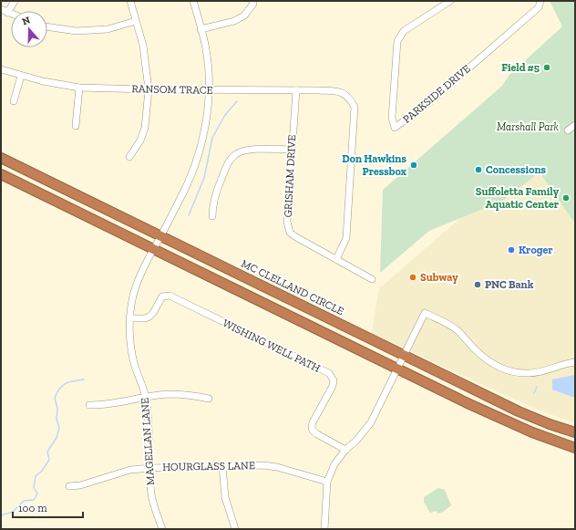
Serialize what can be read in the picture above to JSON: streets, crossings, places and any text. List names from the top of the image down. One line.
{"streets":{"highway":["MC CLELLAND CIRCLE"],"street":["RANSOM TRACE","PARKSIDE DRIVE","GRISHAM DRIVE","WISHING WELL PATH","MAGELLAN LANE","HOURGLASS LANE"]},"crossings":[["RANSOM TRACE","GRISHAM DRIVE"],["RANSOM TRACE","MAGELLAN LANE"],["MC CLELLAND CIRCLE","MAGELLAN LANE"],["WISHING WELL PATH","MAGELLAN LANE"],["MAGELLAN LANE","HOURGLASS LANE"]],"parks":["Marshall Park"],"places":["Field #5","Don Hawkins Pressbox","Concessions","Suffoletta Family Aquatic Center","Kroger","Subway","PNC Bank"],"scale_bar":"100 m","north":"top"}
